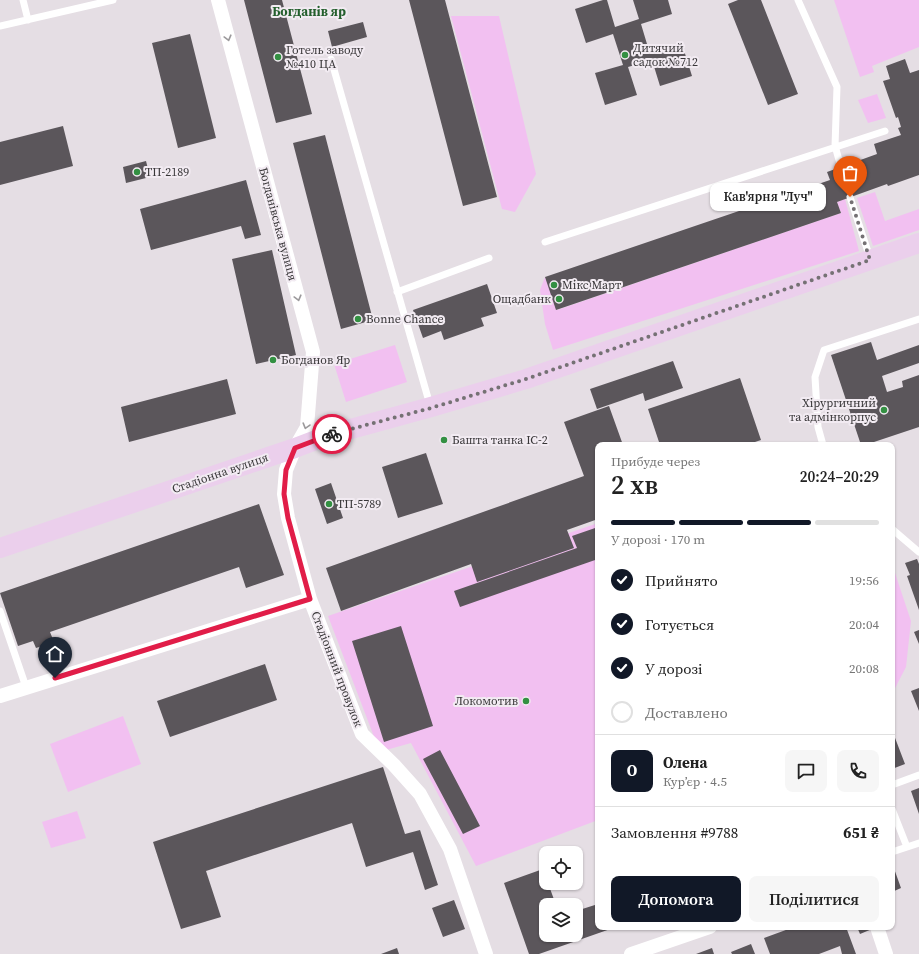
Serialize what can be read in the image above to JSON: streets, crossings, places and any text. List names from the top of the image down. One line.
{"streets":{"street":["Богданівська вулиця","Стадіонна вулиця","Стадіонний провулок"]},"crossings":[["Богданівська вулиця","Стадіонна вулиця"],["Богданівська вулиця","Стадіонний провулок"],["Стадіонна вулиця","Стадіонний провулок"]],"one_way":["Богданівська вулиця"],"districts":["Богданів яр"],"places":["Дитячий садок №712","Готель заводу №410 ЦА","ТП-2189","Кав'ярня \"Луч\"","Мікс Март","Ощадбанк","Bonne Chance","Богданов Яр","Хірургичний та адмінкорпус","Башта танка ІС-2","ТП-5789","Локомотив"],"page":{"bubble":"Кав'ярня \"Луч\"","heading":["2 хв","Прибуде через","20:24–20:29"],"panel":["Олена","Кур’єр · 4.5","Замовлення #9788","651 ₴"],"bar":"У дорозі · 170 m","list":[["Прийнято","19:56"],["Готується","20:04"],["У дорозі","20:08"],"Доставлено"],"round":"О","buttons":["Допомога","Поділитися"]}}
